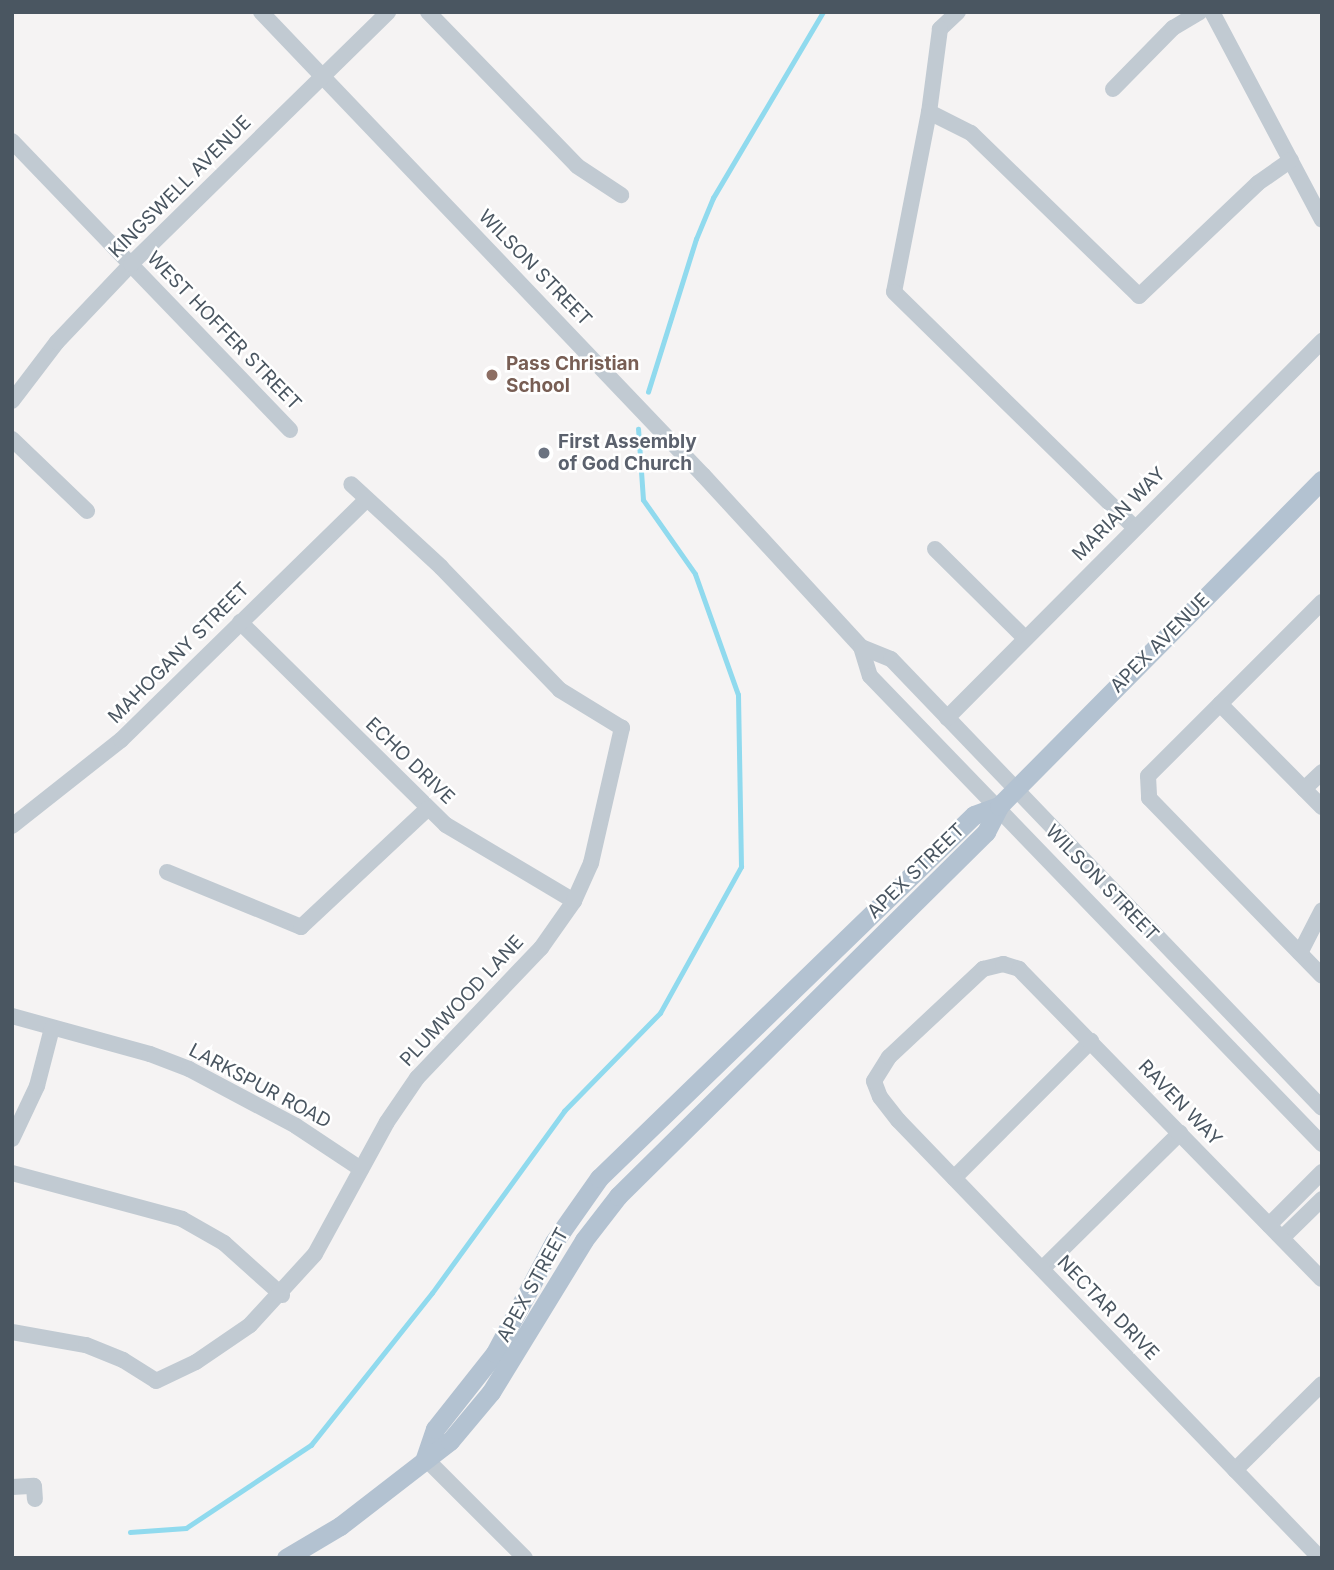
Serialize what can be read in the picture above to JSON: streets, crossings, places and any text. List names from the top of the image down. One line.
{"streets":{"main road":["APEX AVENUE","APEX STREET"],"street":["KINGSWELL AVENUE","WILSON STREET","WEST HOFFER STREET","MARIAN WAY","MAHOGANY STREET","ECHO DRIVE","PLUMWOOD LANE","LARKSPUR ROAD","RAVEN WAY","NECTAR DRIVE"]},"crossings":[["KINGSWELL AVENUE","WILSON STREET"],["KINGSWELL AVENUE","WEST HOFFER STREET"],["WILSON STREET","MARIAN WAY"],["WILSON STREET","APEX AVENUE"],["WILSON STREET","APEX STREET"],["APEX AVENUE","APEX STREET"],["MAHOGANY STREET","ECHO DRIVE"],["MAHOGANY STREET","PLUMWOOD LANE"],["ECHO DRIVE","PLUMWOOD LANE"],["PLUMWOOD LANE","LARKSPUR ROAD"],["RAVEN WAY","NECTAR DRIVE"]],"places":["Pass Christian School","First Assembly of God Church"]}
